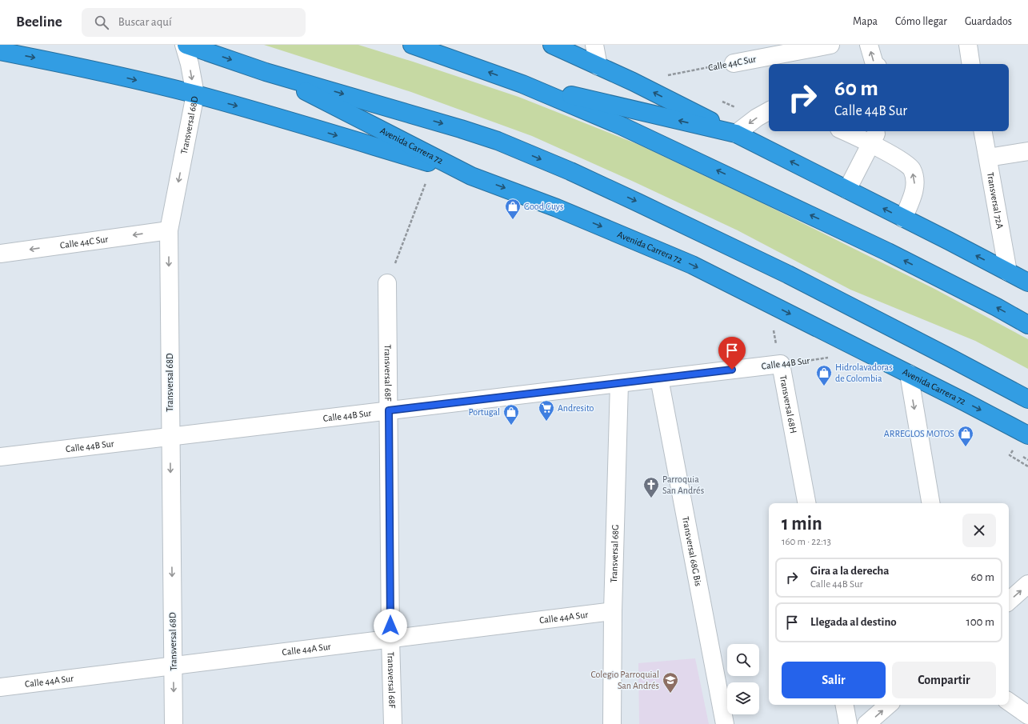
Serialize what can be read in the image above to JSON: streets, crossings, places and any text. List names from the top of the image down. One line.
{"streets":{"highway":["Avenida Carrera 72"],"street":["Calle 44C Sur","Transversal 68D","Transversal 72A","Calle 44B Sur","Transversal 68F","Transversal 68H","Transversal 68G Bis","Transversal 68G","Calle 44A Sur"]},"crossings":[["Calle 44C Sur","Transversal 68D"],["Transversal 68D","Avenida Carrera 72"],["Transversal 68D","Calle 44B Sur"],["Transversal 68D","Calle 44A Sur"],["Avenida Carrera 72","Transversal 68H"],["Calle 44B Sur","Transversal 68F"],["Calle 44B Sur","Transversal 68H"],["Calle 44B Sur","Transversal 68G Bis"],["Calle 44B Sur","Transversal 68G"],["Transversal 68F","Calle 44A Sur"],["Transversal 68G","Calle 44A Sur"]],"one_way":["Calle 44C Sur","Transversal 68D"],"places":{"shop":["Good Guys","Hidrolavadoras de Colombia","Portugal","ARREGLOS MOTOS"],"supermarket":["Andresito"],"church":["Parroquia San Andrés"],"school or university":["Colegio Parroquial San Andrés"]},"page":{"header":"Beeline","search":"Buscar aquí","nav":["Mapa","Cómo llegar","Guardados"],"turn":["60 m","Calle 44B Sur"],"heading":["1 min","160 m · 22:13"],"list":[{"name":"Gira a la derecha","note":"Calle 44B Sur","value":"60 m"},{"name":"Llegada al destino","value":"100 m"}],"buttons":["Salir","Compartir"]}}
